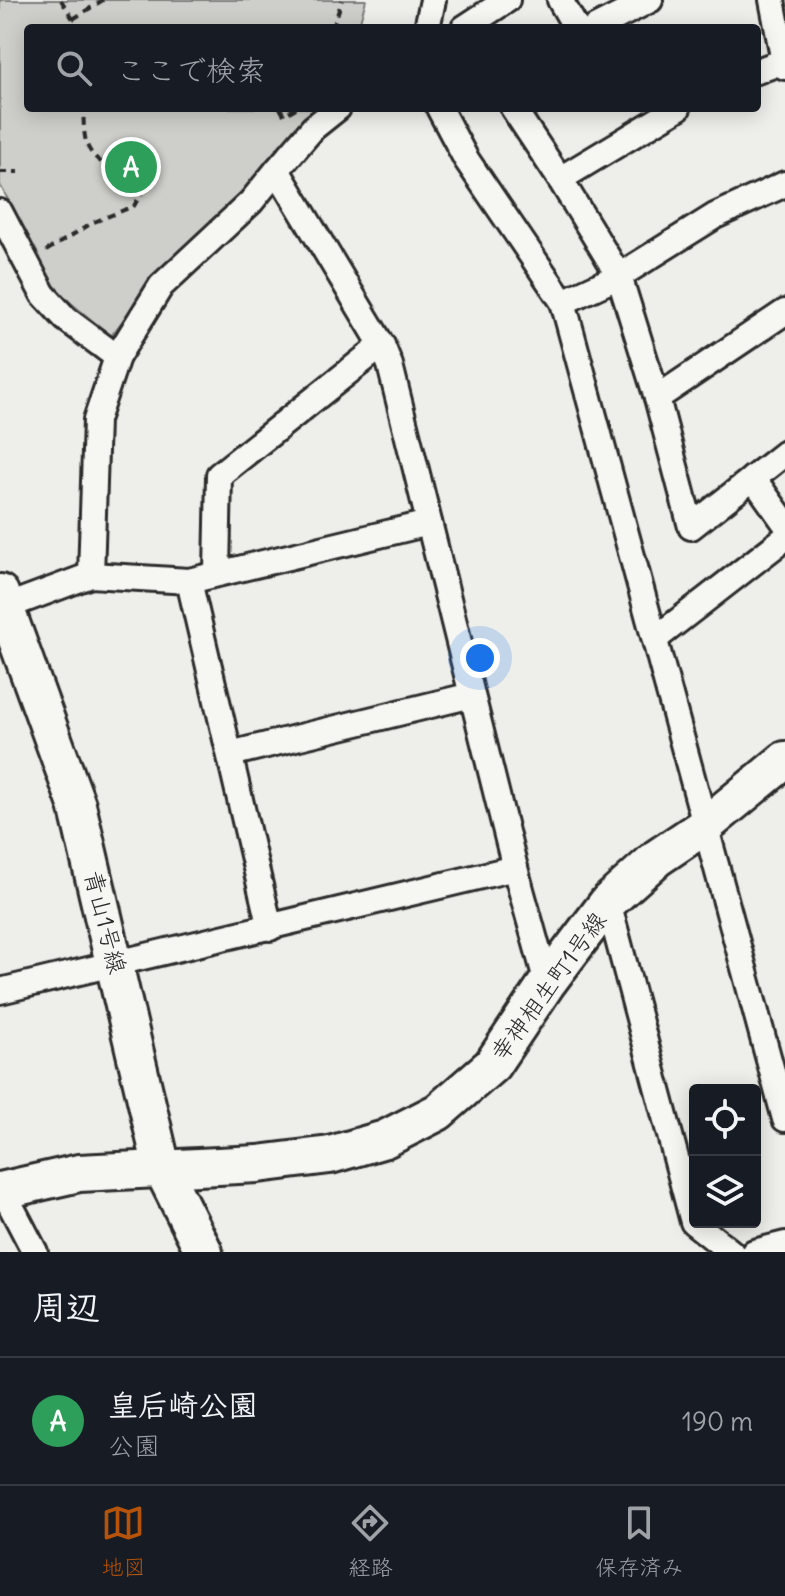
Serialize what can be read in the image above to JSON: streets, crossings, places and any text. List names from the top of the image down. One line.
{"streets":{"street":["青山1号線","幸神相生町1号線"]},"crossings":[["青山1号線","幸神相生町1号線"]],"page":{"search":"ここで検索","pins":"A","heading":"周辺","list":[{"mark":"A","name":"皇后崎公園","note":"公園","value":"190 m"}],"nav":["地図","経路","保存済み"]}}
